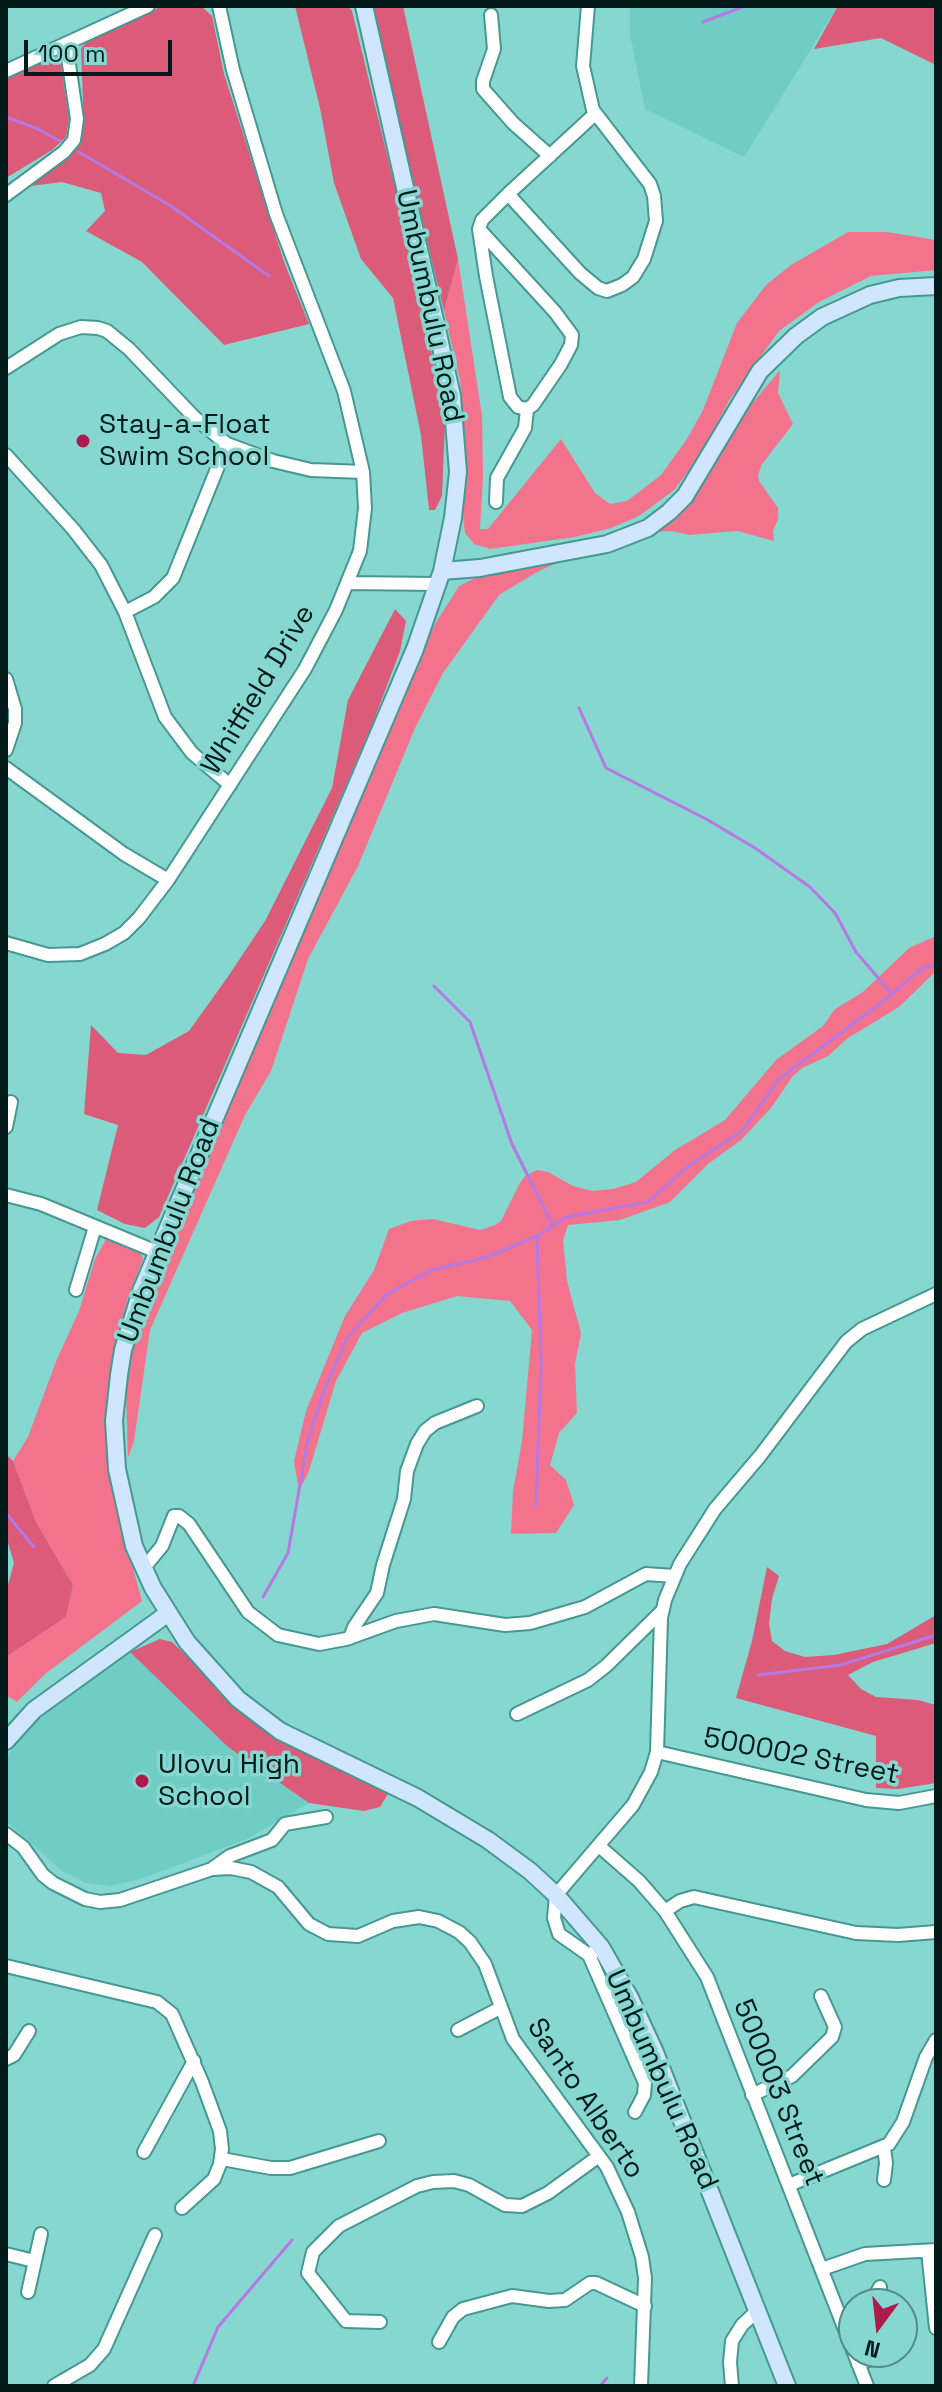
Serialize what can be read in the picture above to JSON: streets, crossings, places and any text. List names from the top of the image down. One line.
{"streets":{"main road":["Umbumbulu Road"],"street":["Whitfield Drive","500002 Street","500003 Street","Santo Alberto"]},"places":["Stay-a-Float Swim School","Ulovu High School"],"scale_bar":"100 m","north":"bottom"}
